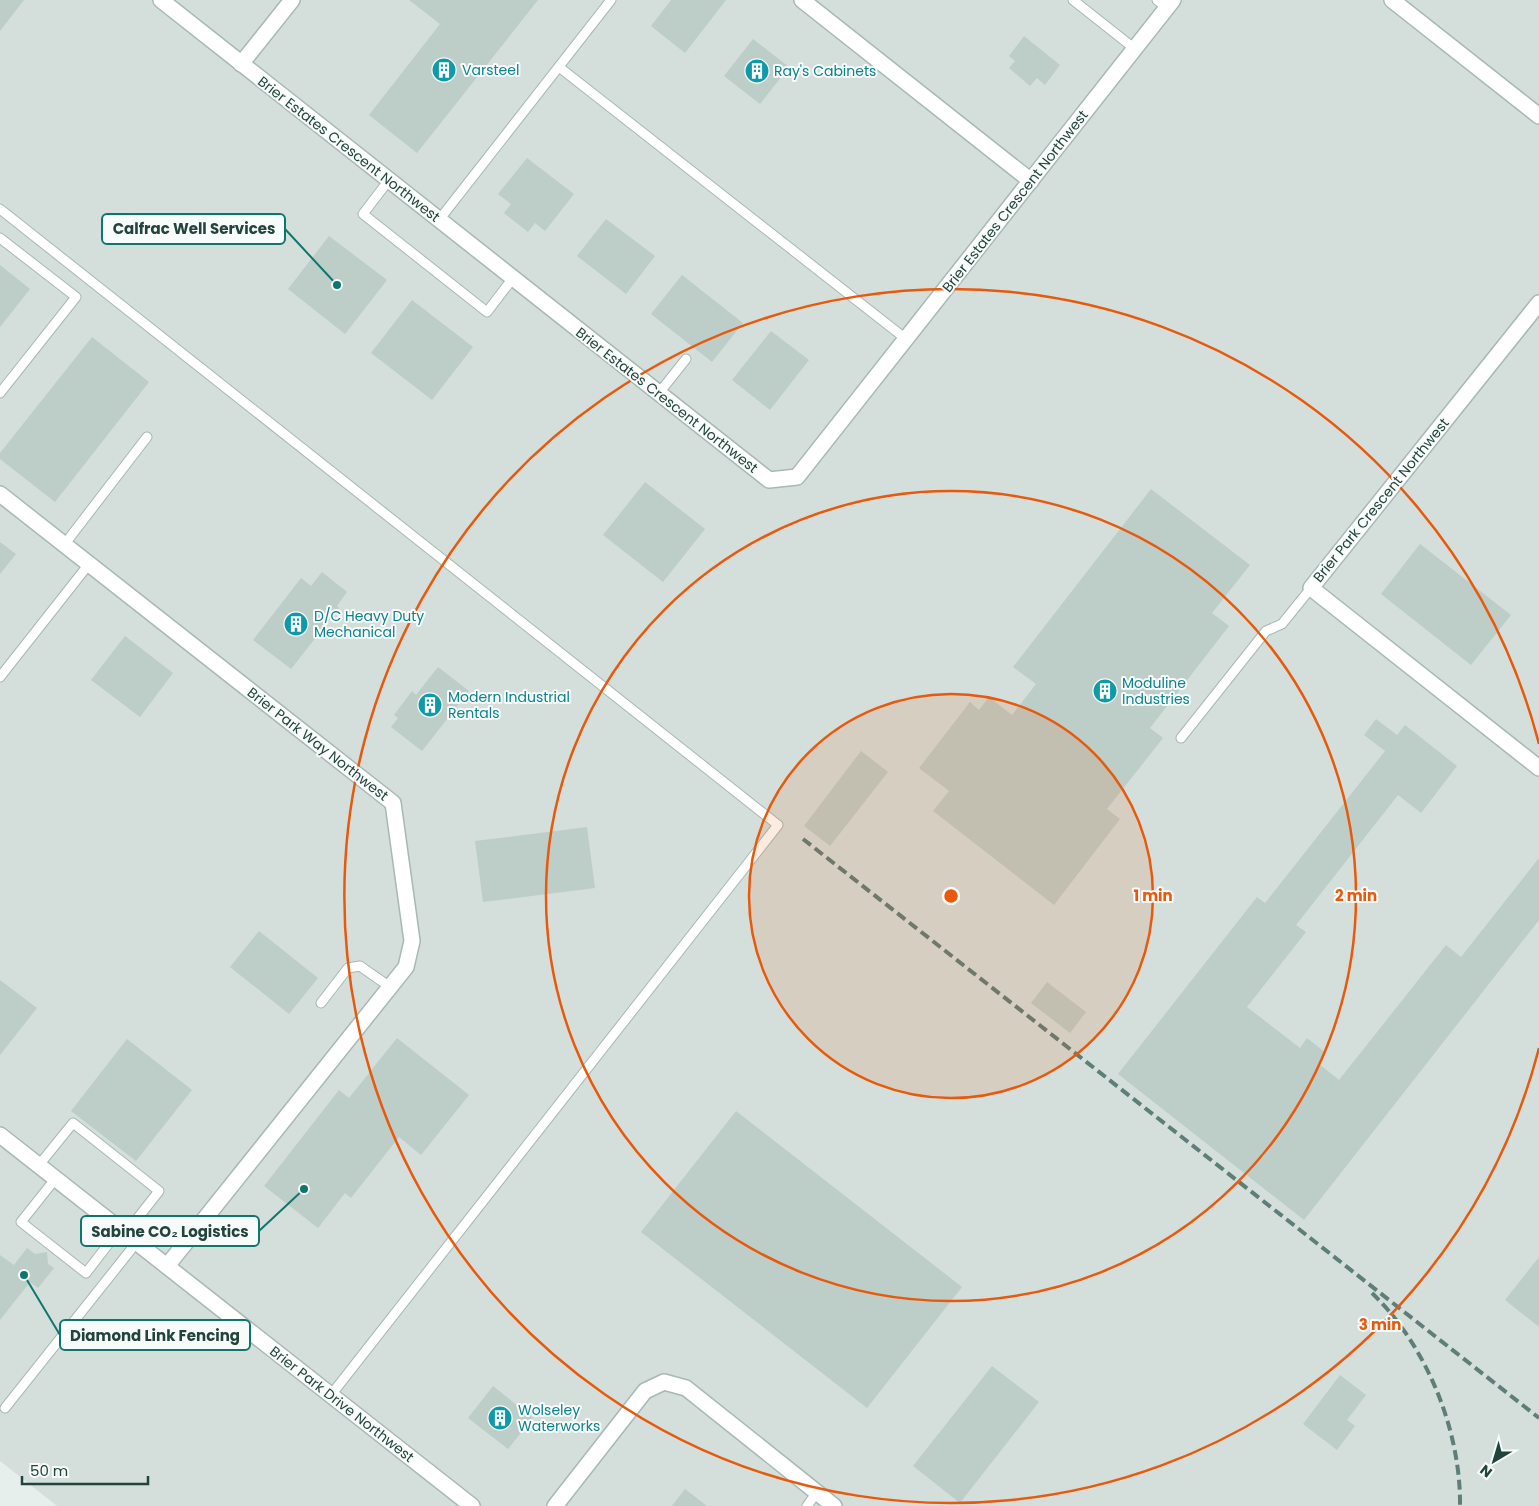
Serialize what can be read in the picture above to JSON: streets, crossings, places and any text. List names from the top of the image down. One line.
{"streets":{"street":["Brier Estates Crescent Northwest","Brier Park Crescent Northwest","Brier Park Way Northwest","Brier Park Drive Northwest"]},"crossings":[["Brier Park Way Northwest","Brier Park Drive Northwest"]],"places":{"building":["Varsteel","Ray's Cabinets","D/C Heavy Duty Mechanical","Moduline Industries","Modern Industrial Rentals","Wolseley Waterworks"],"other":["Calfrac Well Services","Sabine CO₂ Logistics","Diamond Link Fencing"]},"scale_bar":"50 m","north":"bottom left","rings":["1 min","2 min","3 min"]}
